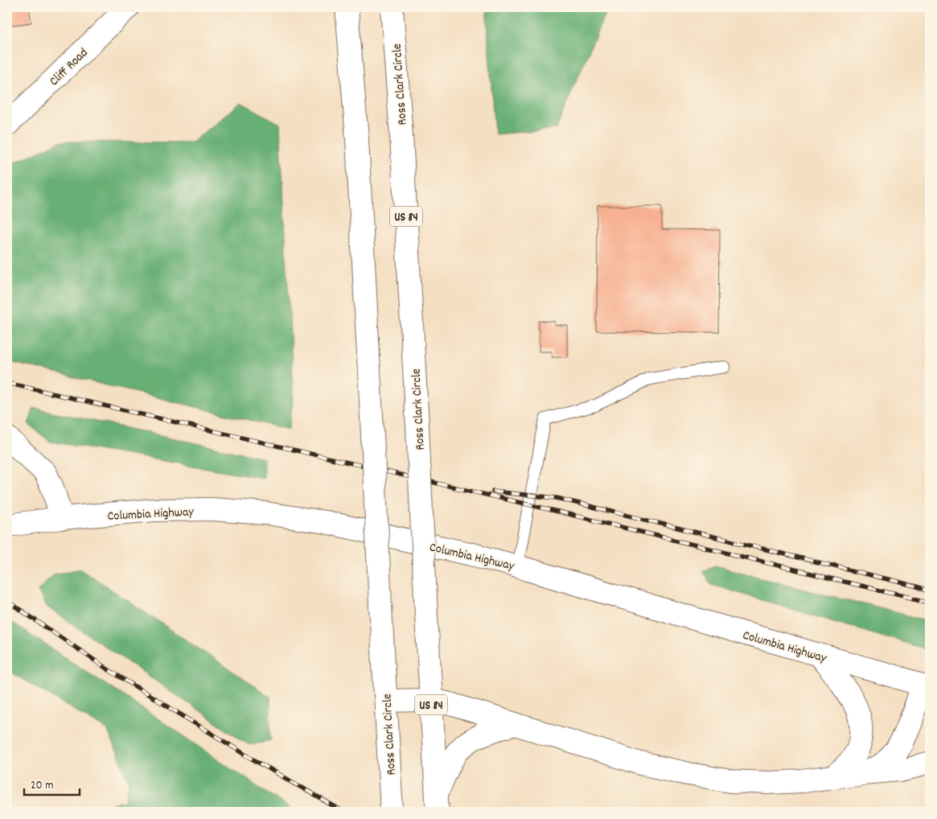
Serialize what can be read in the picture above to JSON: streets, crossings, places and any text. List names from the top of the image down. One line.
{"streets":{"main road":["Cliff Road","Ross Clark Circle","US 84","Columbia Highway"]},"scale_bar":"20 m"}
